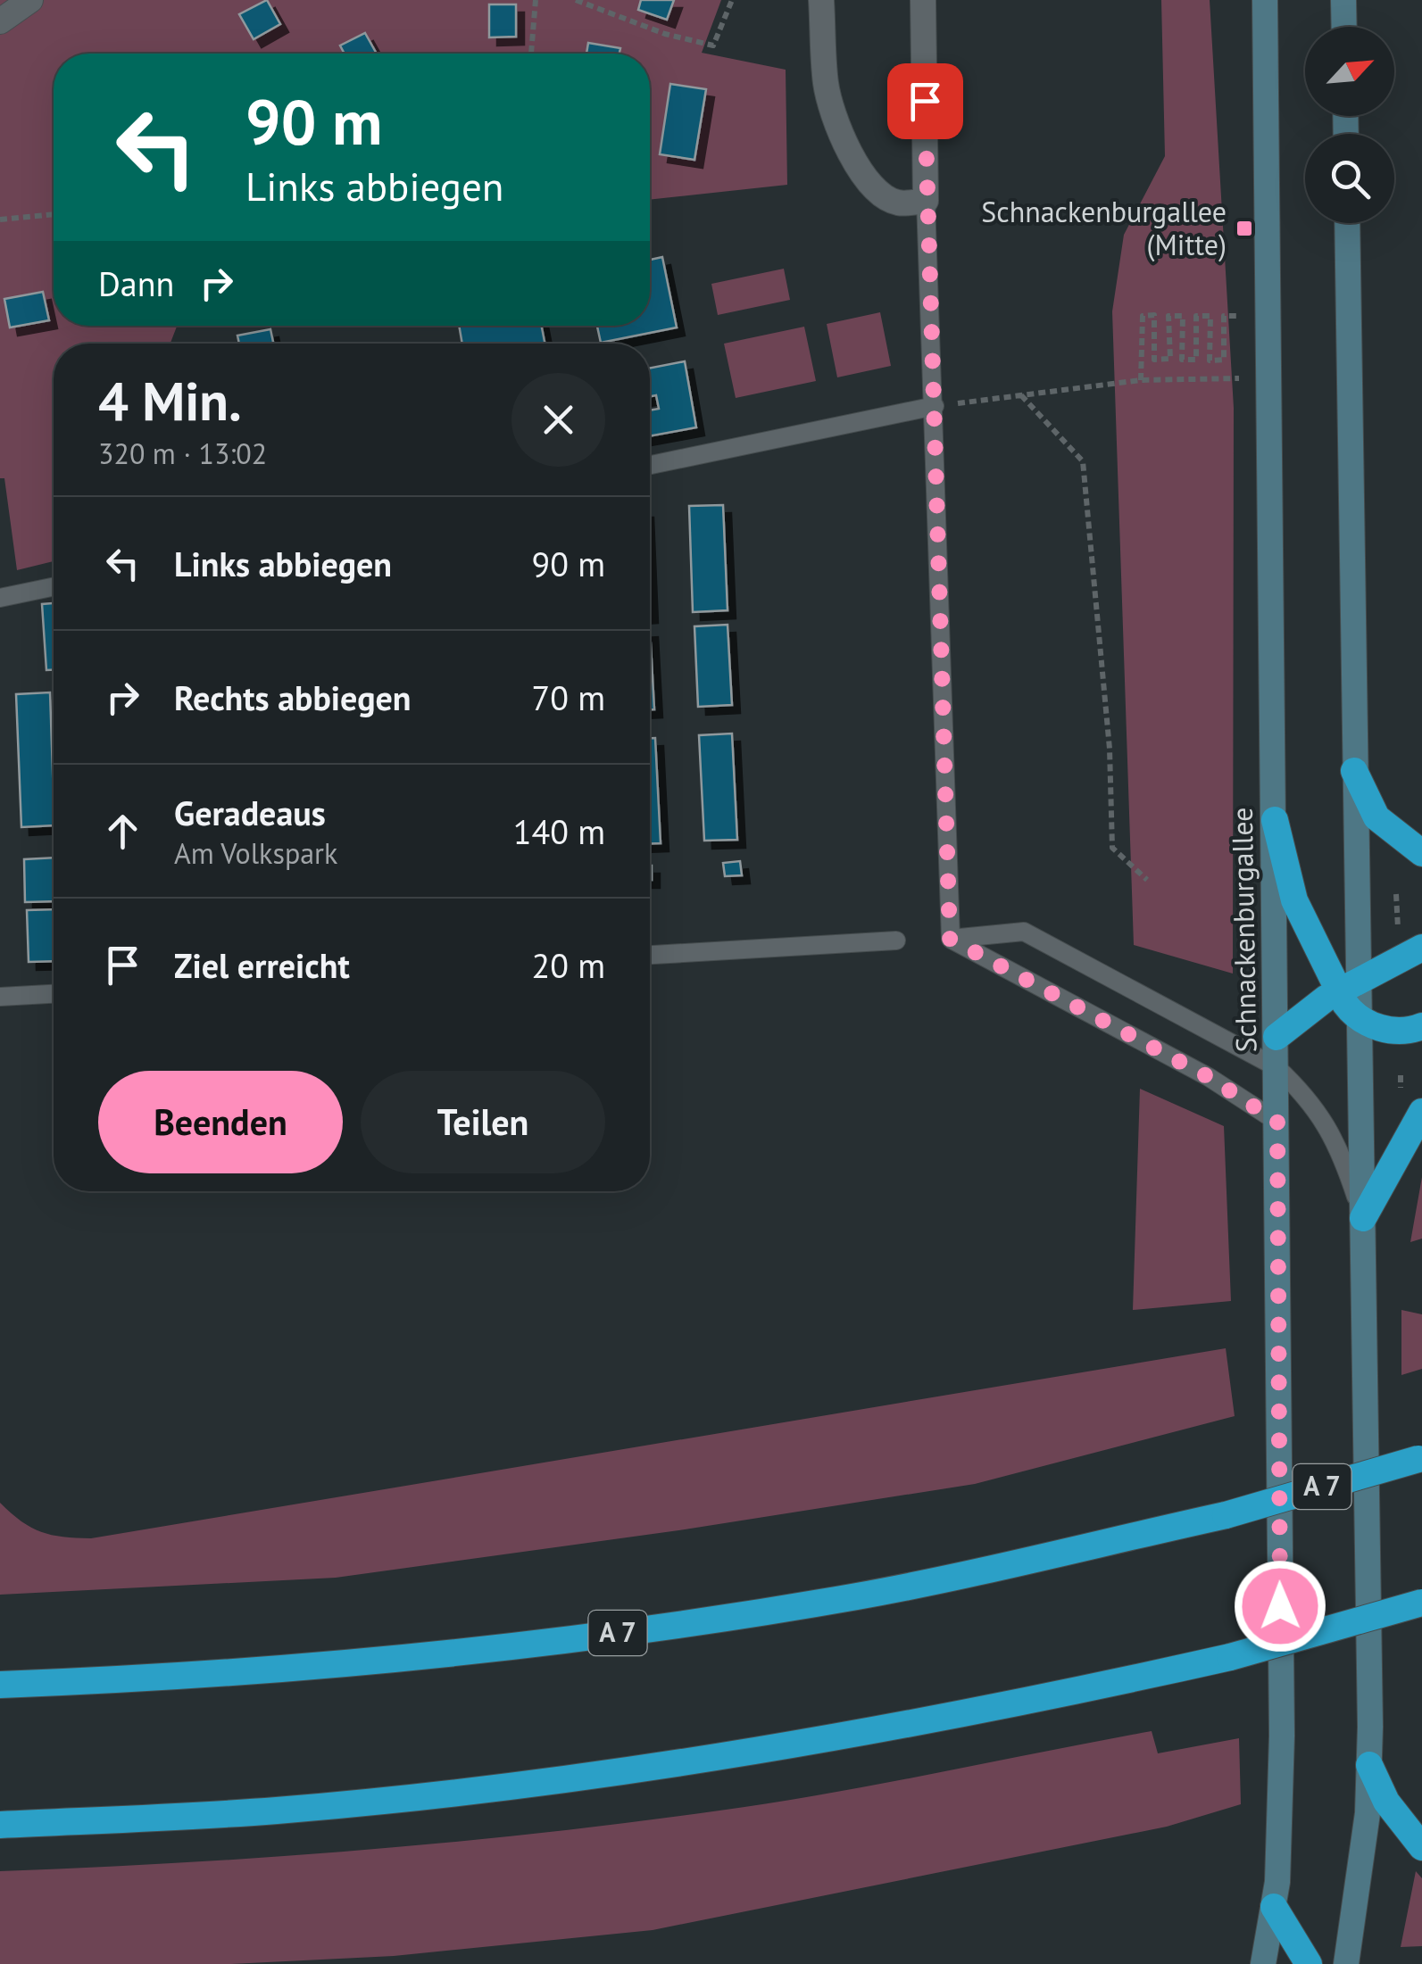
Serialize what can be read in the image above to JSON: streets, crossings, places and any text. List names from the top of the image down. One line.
{"streets":{"highway":["A 7"],"main road":["Schnackenburgallee"]},"places":{"transit":["Schnackenburgallee (Mitte)"]},"north":"top right","page":{"turn":["90 m","Links abbiegen"],"then":"Dann","heading":["4 Min.","320 m · 13:02"],"list":[{"name":"Links abbiegen","value":"90 m"},{"name":"Rechts abbiegen","value":"70 m"},{"name":"Geradeaus","note":"Am Volkspark","value":"140 m"},{"name":"Ziel erreicht","value":"20 m"}],"buttons":["Beenden","Teilen"]}}
